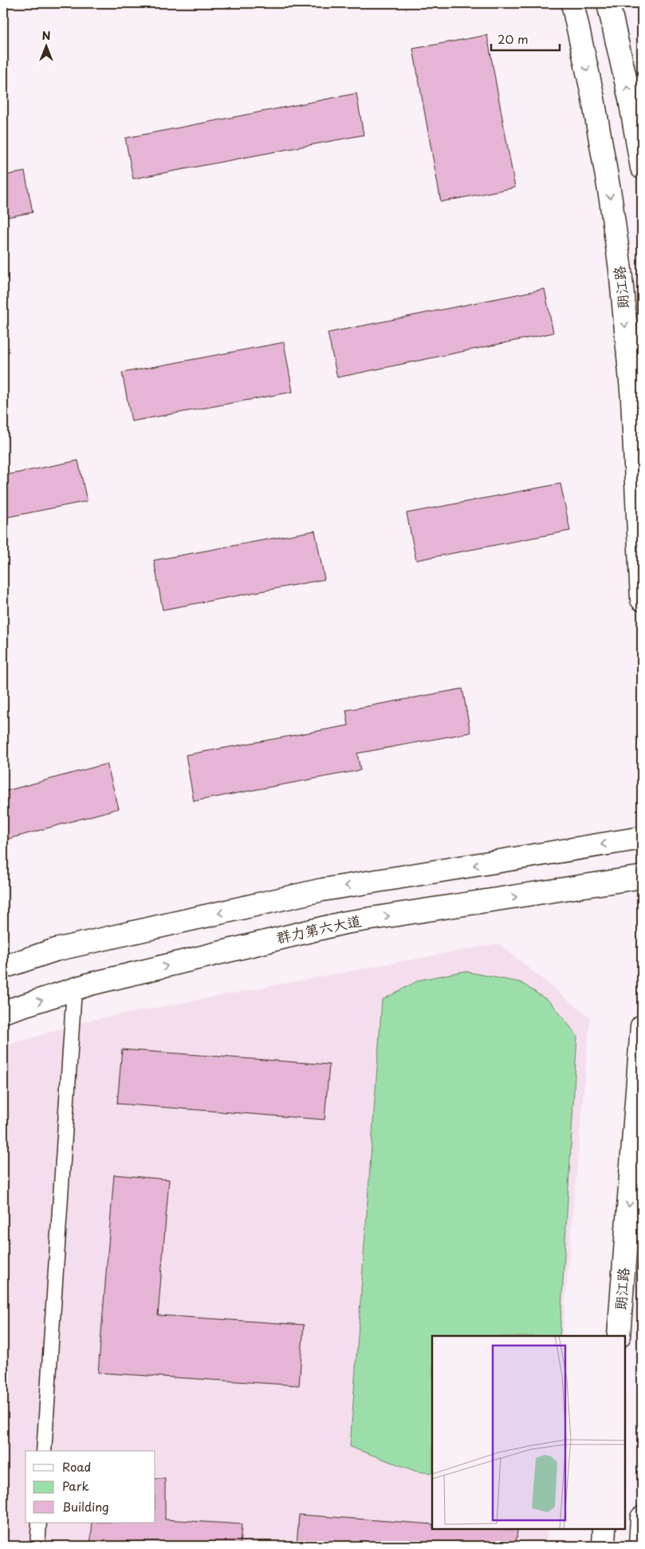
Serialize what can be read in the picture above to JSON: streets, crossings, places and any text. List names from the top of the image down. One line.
{"streets":{"main road":["朗江路","群力第六大道"]},"one_way":["朗江路"],"legend":["Road","Park","Building"],"scale_bar":"20 m","north":"top"}
